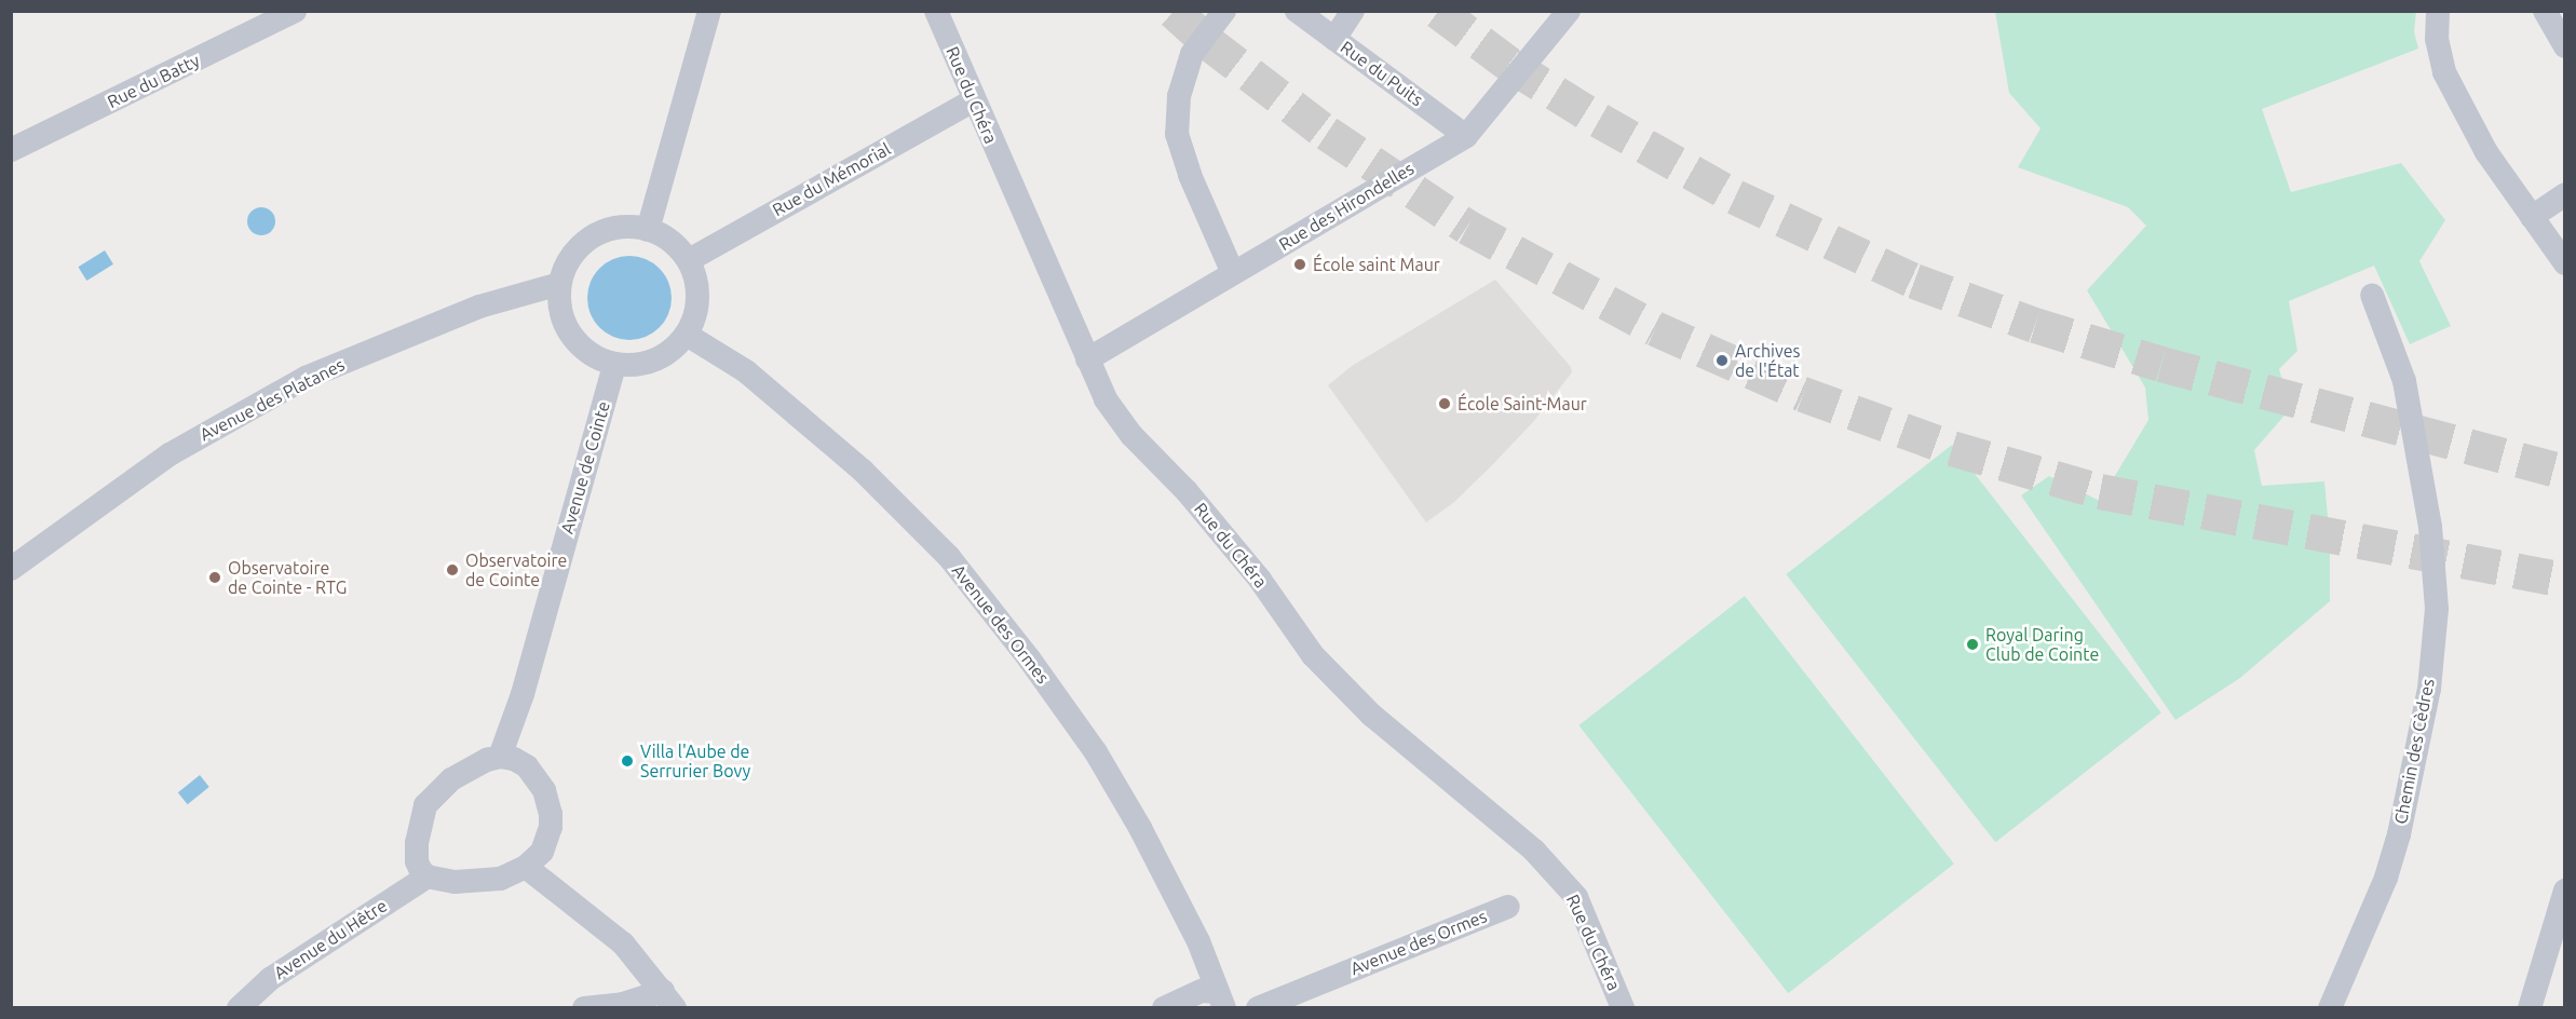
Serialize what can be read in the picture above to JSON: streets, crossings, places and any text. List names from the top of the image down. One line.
{"streets":{"street":["Rue du Puits","Rue du Batty","Rue du Chéra","Rue du Mémorial","Rue des Hirondelles","Avenue des Platanes","Avenue de Cointe","Avenue des Ormes","Chemin des Cèdres","Avenue du Hêtre"]},"crossings":[["Rue du Puits","Rue des Hirondelles"],["Rue du Chéra","Rue du Mémorial"],["Rue du Chéra","Rue des Hirondelles"],["Rue du Mémorial","Avenue des Platanes"],["Rue du Mémorial","Avenue de Cointe"],["Rue du Mémorial","Avenue des Ormes"],["Avenue des Platanes","Avenue de Cointe"],["Avenue des Platanes","Avenue des Ormes"],["Avenue de Cointe","Avenue des Ormes"],["Avenue de Cointe","Avenue du Hêtre"]],"places":["École saint Maur","Archives de l'État","École Saint-Maur","Observatoire de Cointe","Observatoire de Cointe - RTG","Royal Daring Club de Cointe","Villa l'Aube de Serrurier Bovy"]}
